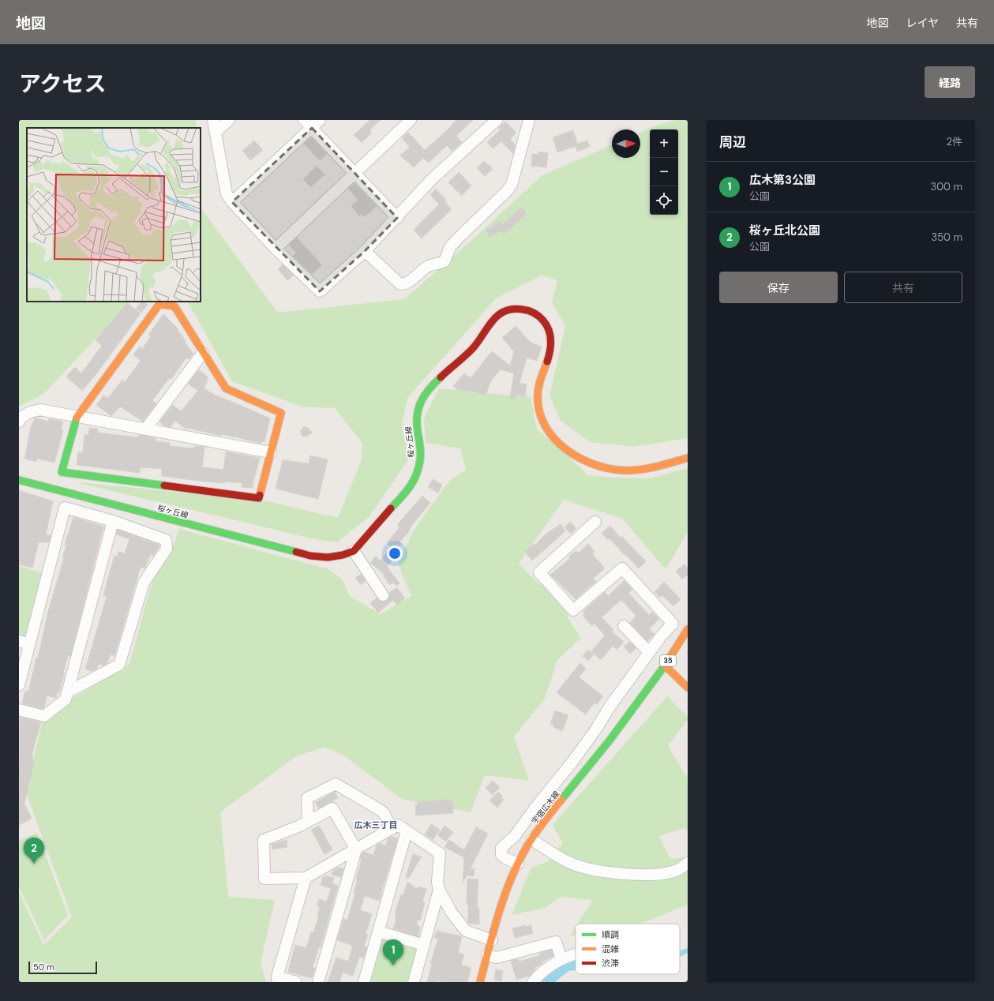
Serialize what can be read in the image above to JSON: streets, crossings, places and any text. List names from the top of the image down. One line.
{"streets":{"street":["桜ヶ丘線","35","宇宿広木線"]},"crossings":[["35","宇宿広木線"]],"districts":["広木三丁目"],"legend":["順調","混雑","渋滞"],"scale_bar":"50 m","north":"right","page":{"header":"地図","nav":["地図","レイヤ","共有"],"title":"アクセス","buttons":["経路",["保存","共有"]],"heading":["周辺","2件"],"map_buttons":["+","−"],"list":[{"mark":"1","name":"広木第3公園","note":"公園","value":"300 m"},{"mark":"2","name":"桜ヶ丘北公園","note":"公園","value":"350 m"}],"pins":["2","1"],"scale":"50 m"}}
